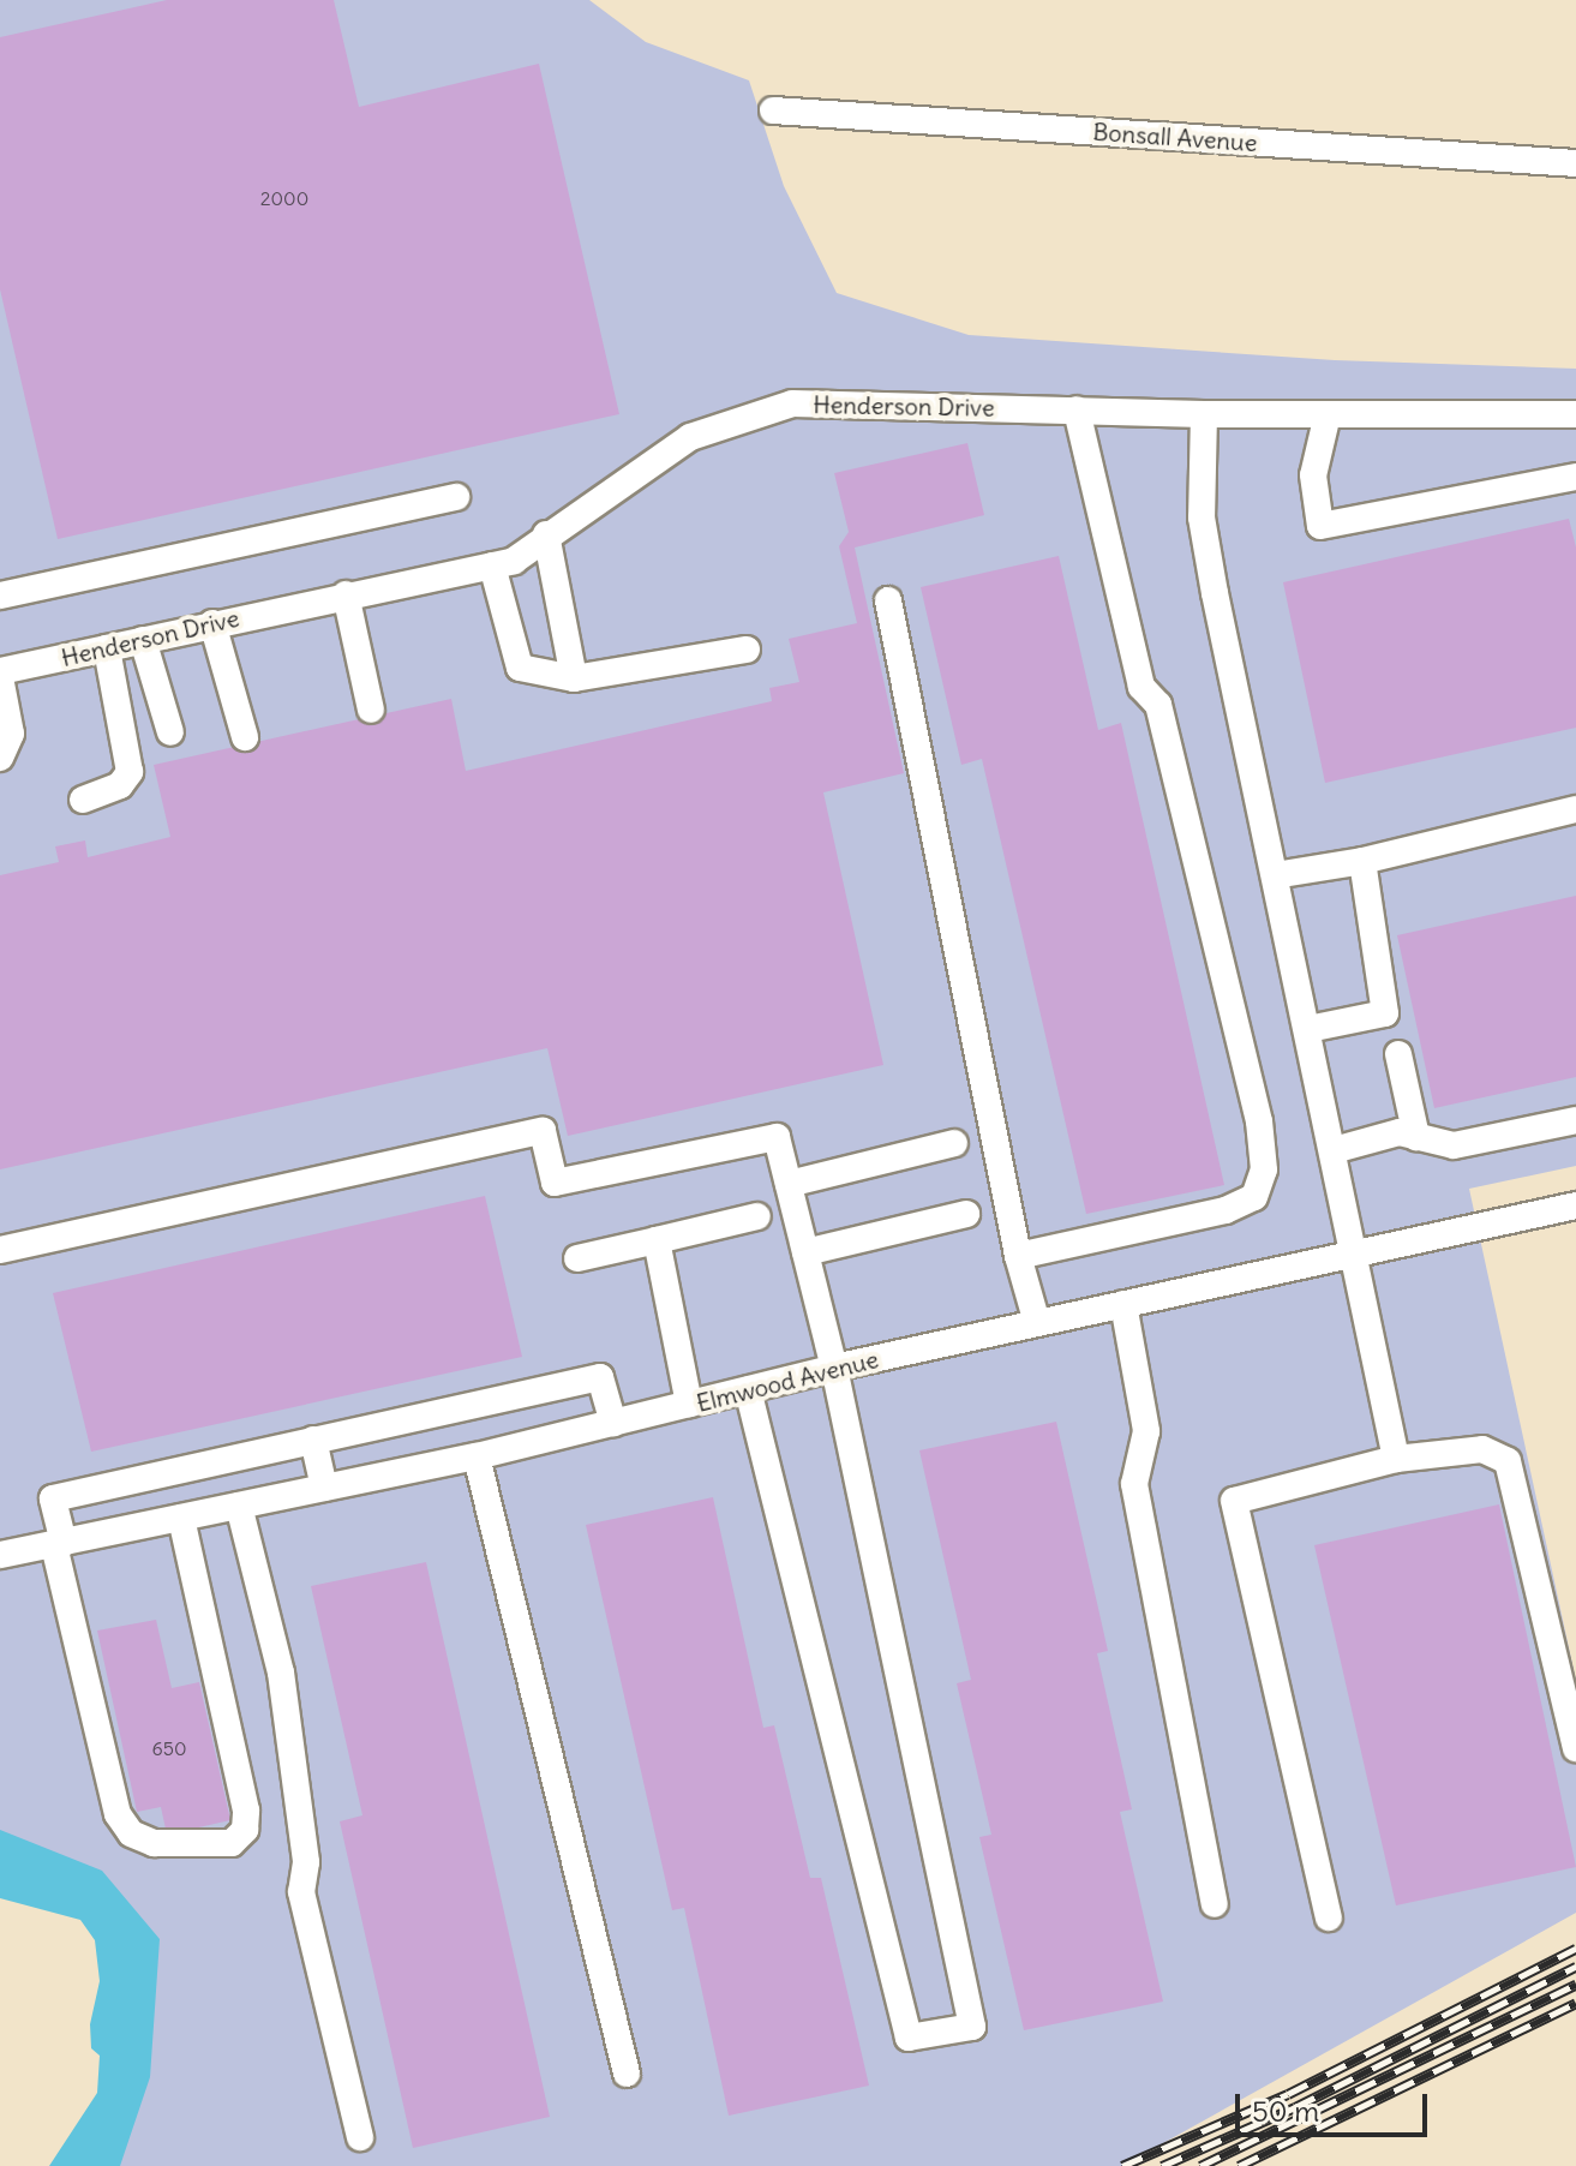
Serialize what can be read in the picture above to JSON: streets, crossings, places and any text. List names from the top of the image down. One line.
{"streets":{"street":["Bonsall Avenue","Henderson Drive","Elmwood Avenue"]},"house_numbers":["2000","650"],"scale_bar":"50 m"}
